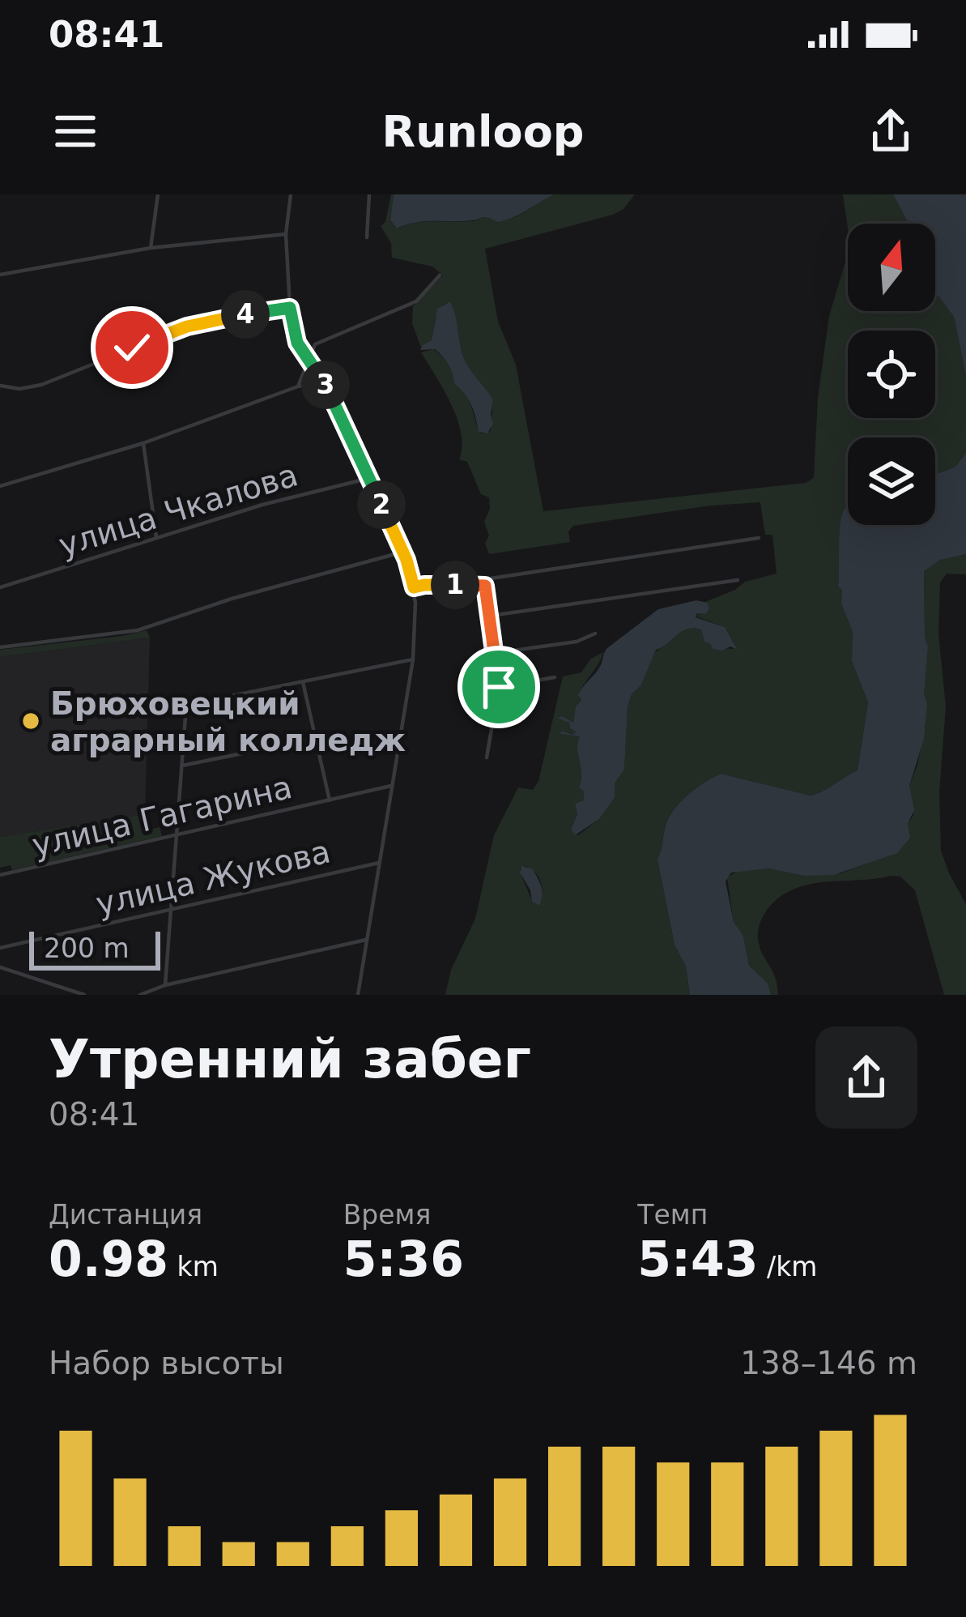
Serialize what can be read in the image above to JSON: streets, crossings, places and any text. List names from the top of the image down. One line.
{"streets":{"street":["улица Чкалова","улица Гагарина","улица Жукова"]},"places":["Брюховецкий аграрный колледж"],"scale_bar":"200 m","north":"top","page":{"status":"08:41","header":"Runloop","pins":["4","3","2","1"],"scale":"200 m","heading":["Утренний забег","08:41"],"stats":[["Дистанция","0.98 km"],["Время","5:36"],["Темп","5:43 /km"]],"chart":["Набор высоты","138–146 m"]}}
